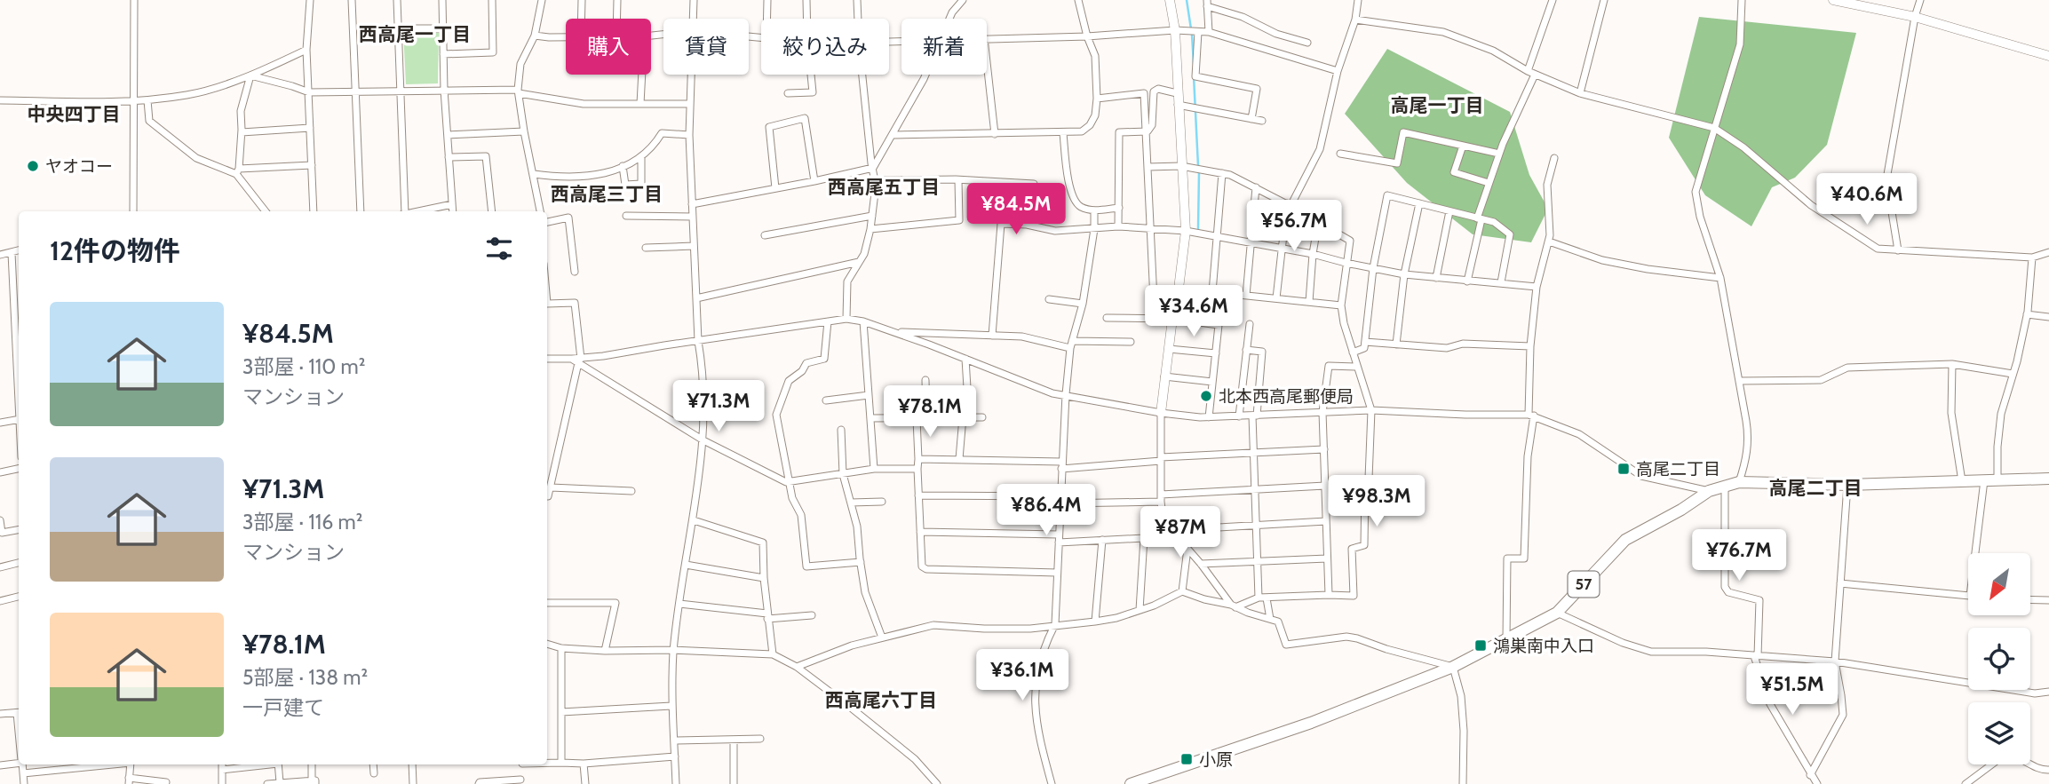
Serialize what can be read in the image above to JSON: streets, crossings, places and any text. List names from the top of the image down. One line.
{"streets":{"main road":["57"]},"districts":["西高尾一丁目","高尾一丁目","中央四丁目","西高尾五丁目","西高尾三丁目","高尾二丁目","西高尾六丁目"],"places":{"other":["ヤオコー","北本西高尾郵便局"],"transit":["高尾二丁目","鴻巣南中入口","小原"]},"north":"bottom left","page":{"chip":["購入","賃貸","絞り込み","新着"],"price":["¥40.6M","¥84.5M","¥56.7M","¥34.6M","¥71.3M","¥78.1M","¥98.3M","¥86.4M","¥87M","¥76.7M","¥36.1M","¥51.5M"],"heading":"12件の物件","list":[{"name":"¥84.5M","note":"3部屋 · 110 m² · マンション"},{"name":"¥71.3M","note":"3部屋 · 116 m² · マンション"},{"name":"¥78.1M","note":"5部屋 · 138 m² · 一戸建て"}]}}
